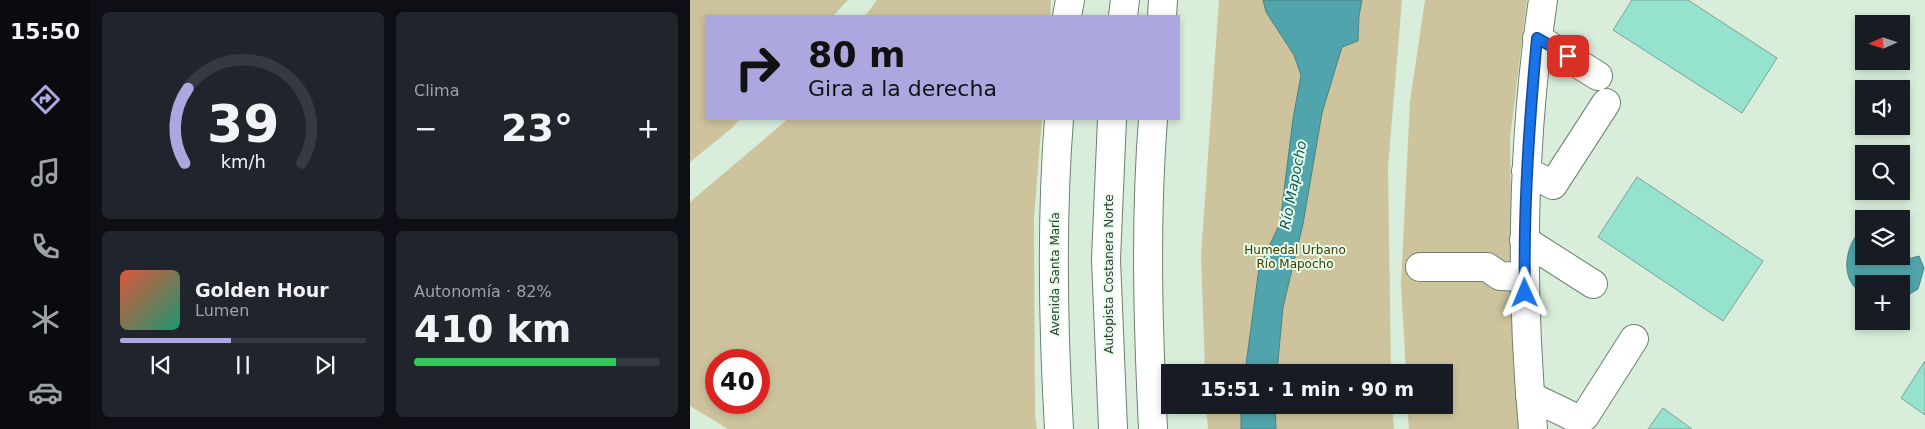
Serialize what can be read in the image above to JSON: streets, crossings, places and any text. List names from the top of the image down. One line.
{"streets":{"main road":["Avenida Santa María","Autopista Costanera Norte"]},"water":["Río Mapocho"],"parks":["Humedal Urbano Río Mapocho"],"north":"left","page":{"tabs":"15:50","tile":["Clima",["Autonomía · 82%","410 km"]],"map_buttons":"+","turn":["80 m","Gira a la derecha"],"heat":["−","23°","+"],"song":["Golden Hour","Lumen"],"limit":"40","trip":"15:51 · 1 min · 90 m","gauge":["39","km/h"]}}
